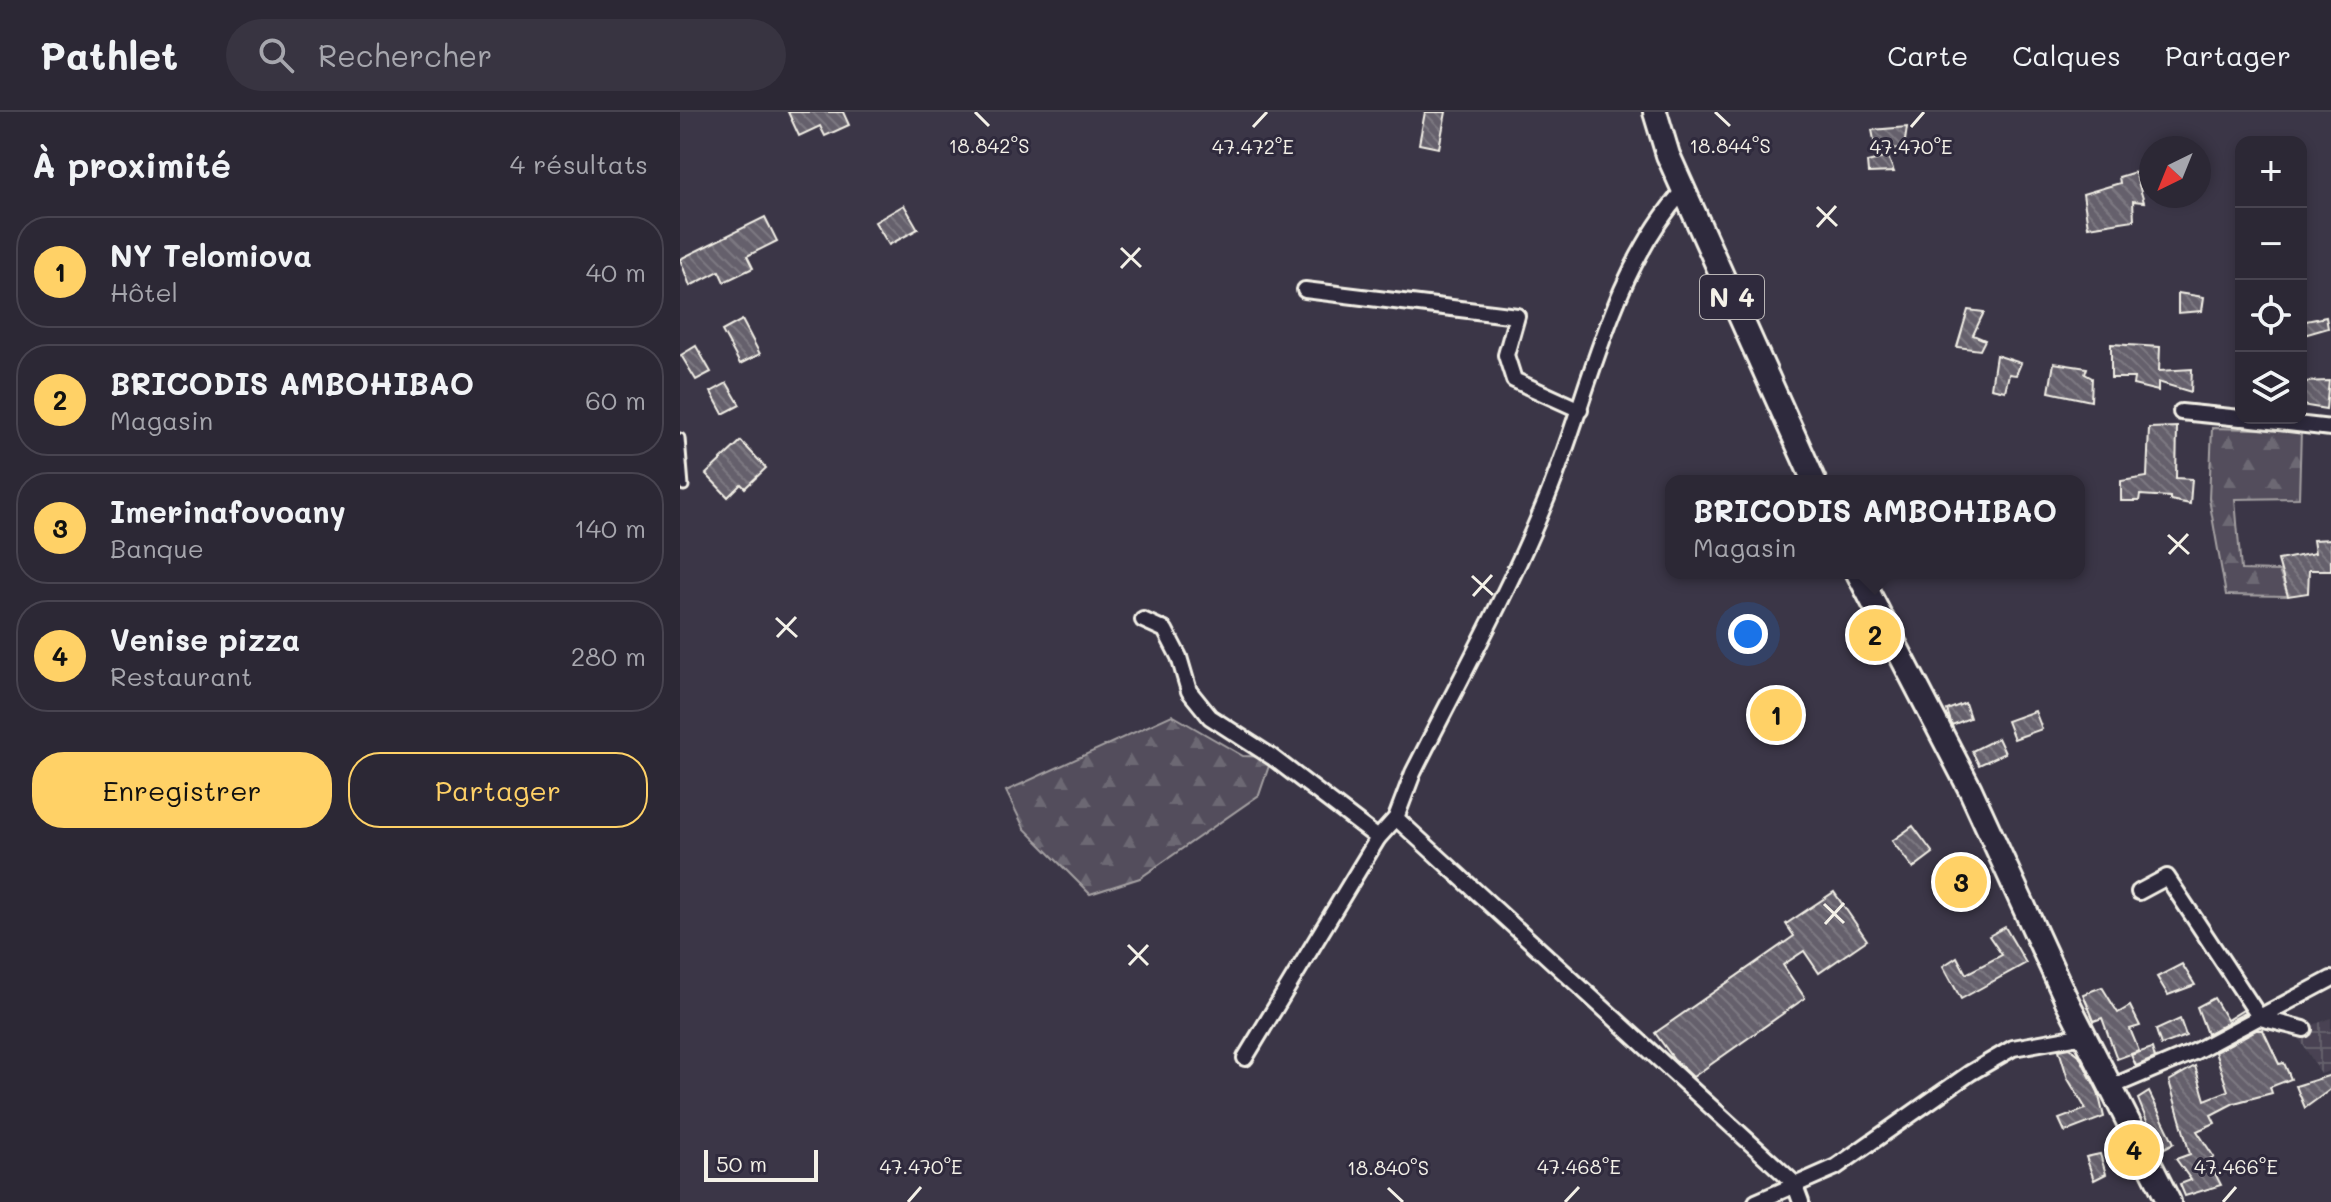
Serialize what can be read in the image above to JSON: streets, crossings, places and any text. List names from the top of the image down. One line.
{"streets":{"main road":["N 4"]},"scale_bar":"50 m","north":"bottom left","page":{"header":"Pathlet","search":"Rechercher","nav":["Carte","Calques","Partager"],"heading":["À proximité","4 résultats"],"map_buttons":["+","−"],"list":[{"mark":"1","name":"NY Telomiova","note":"Hôtel","value":"40 m"},{"mark":"2","name":"BRICODIS AMBOHIBAO","note":"Magasin","value":"60 m"},{"mark":"3","name":"Imerinafovoany","note":"Banque","value":"140 m"},{"mark":"4","name":"Venise pizza","note":"Restaurant","value":"280 m"}],"popup":["BRICODIS AMBOHIBAO","Magasin"],"pins":["2","1","3","4"],"buttons":["Enregistrer","Partager"],"scale":"50 m"},"coordinates":["18.842°S","18.844°S","47.472°E","47.470°E","47.468°E","47.466°E","18.840°S"]}
